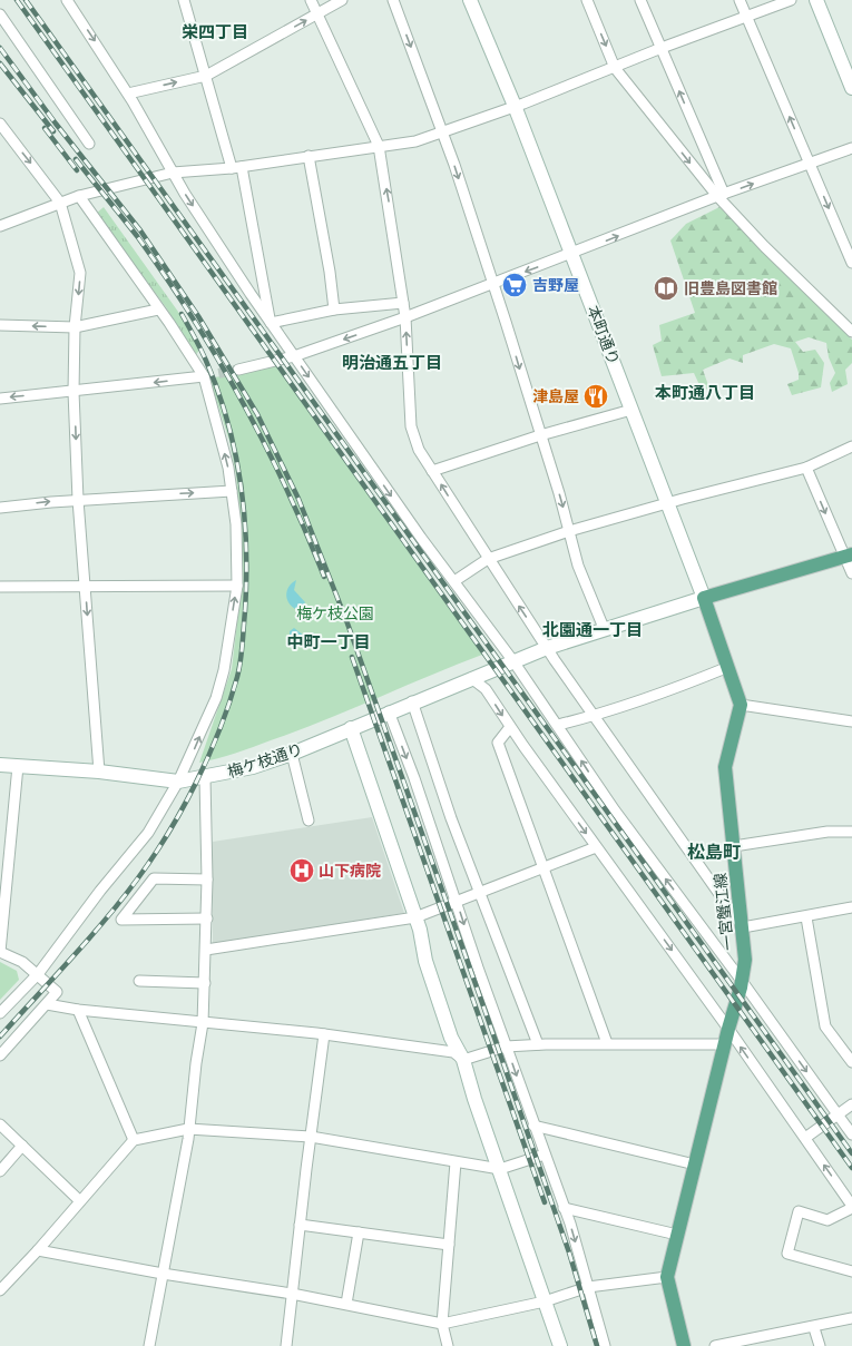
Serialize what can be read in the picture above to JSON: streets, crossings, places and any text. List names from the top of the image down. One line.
{"streets":{"main road":["一宮蟹江線"],"street":["本町通り","梅ケ枝通り"]},"crossings":[["本町通り","梅ケ枝通り"],["本町通り","一宮蟹江線"],["梅ケ枝通り","一宮蟹江線"]],"districts":["栄四丁目","明治通五丁目","本町通八丁目","北園通一丁目","中町一丁目","松島町"],"parks":["梅ケ枝公園"],"places":{"supermarket":["吉野屋"],"library":["旧豊島図書館"],"restaurant":["津島屋"],"hospital":["山下病院"]}}
